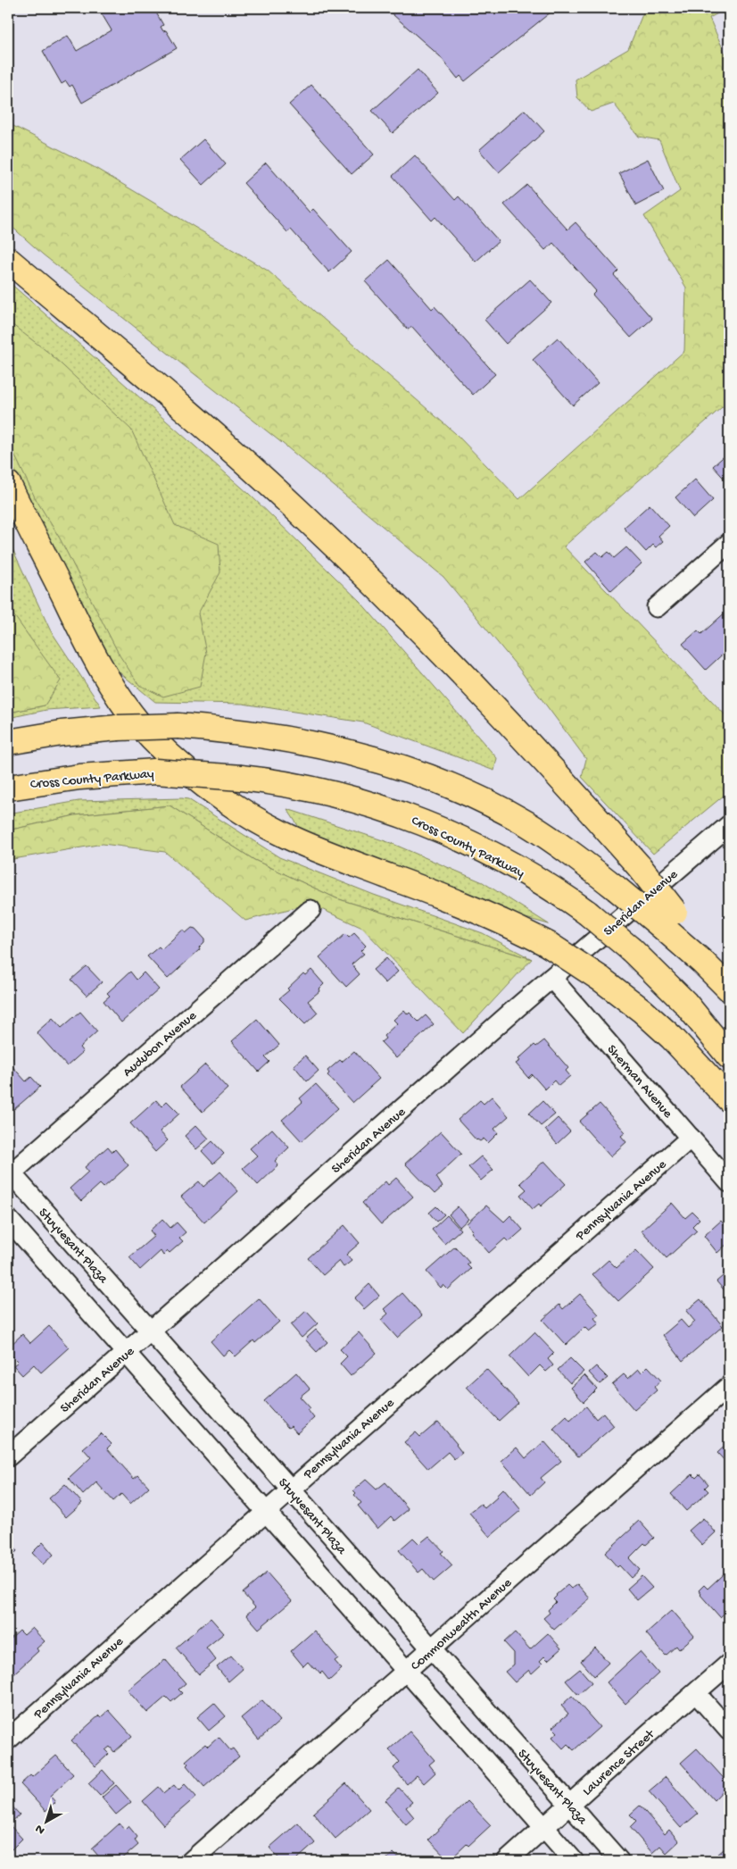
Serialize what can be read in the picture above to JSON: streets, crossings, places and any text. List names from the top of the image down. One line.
{"streets":{"highway":["Cross County Parkway"],"street":["Sheridan Avenue","Audubon Avenue","Sherman Avenue","Pennsylvania Avenue","Stuyvesant Plaza","Commonwealth Avenue","Lawrence Street"]},"crossings":[["Sheridan Avenue","Sherman Avenue"],["Sheridan Avenue","Stuyvesant Plaza"],["Audubon Avenue","Stuyvesant Plaza"],["Sherman Avenue","Pennsylvania Avenue"],["Pennsylvania Avenue","Stuyvesant Plaza"],["Stuyvesant Plaza","Commonwealth Avenue"],["Stuyvesant Plaza","Lawrence Street"]],"north":"bottom left"}
